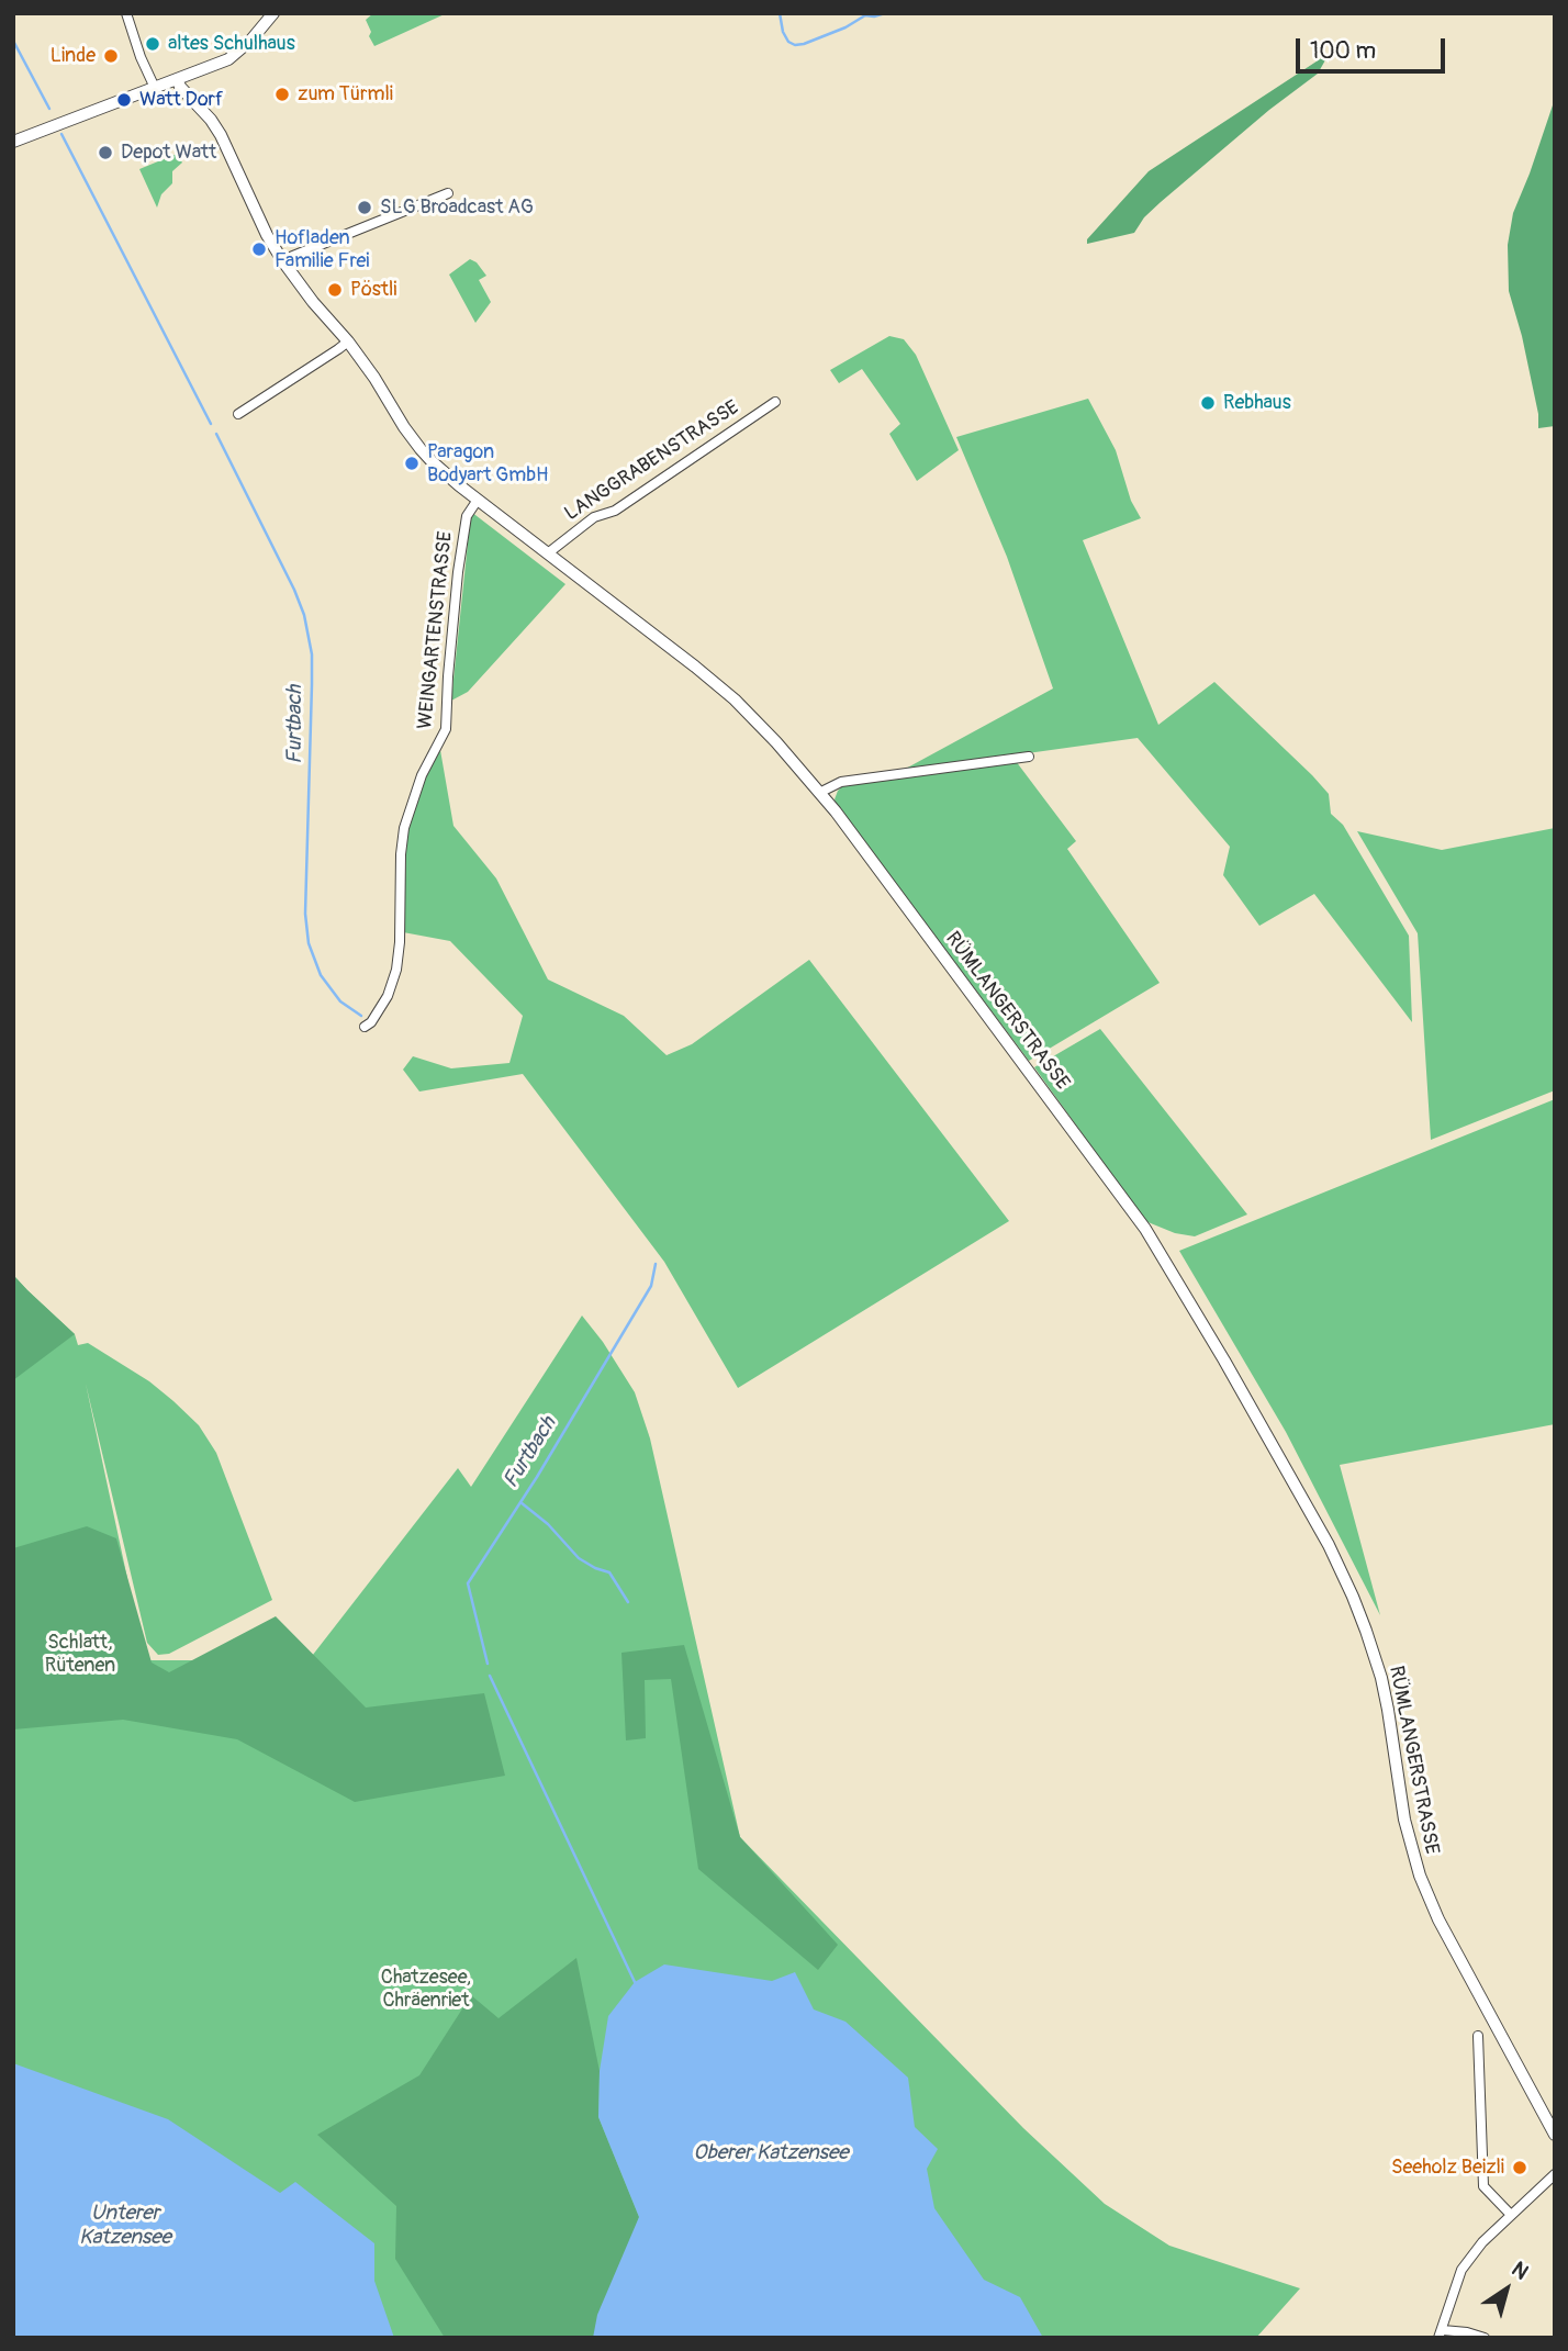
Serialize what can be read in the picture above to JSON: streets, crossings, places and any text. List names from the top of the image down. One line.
{"streets":{"street":["LANGGRABENSTRASSE","WEINGARTENSTRASSE","RÜMLANGERSTRASSE"]},"crossings":[["LANGGRABENSTRASSE","RÜMLANGERSTRASSE"],["WEINGARTENSTRASSE","RÜMLANGERSTRASSE"]],"water":["Furtbach","Oberer Katzensee","Unterer Katzensee"],"parks":["Schlatt, Rütenen","Chatzesee, Chräenriet"],"places":["altes Schulhaus","Linde","zum Türmli","Watt Dorf","Depot Watt","SLG Broadcast AG","Hofladen Familie Frei","Pöstli","Rebhaus","Paragon Bodyart GmbH","Seeholz Beizli"],"scale_bar":"100 m","north":"top right"}
